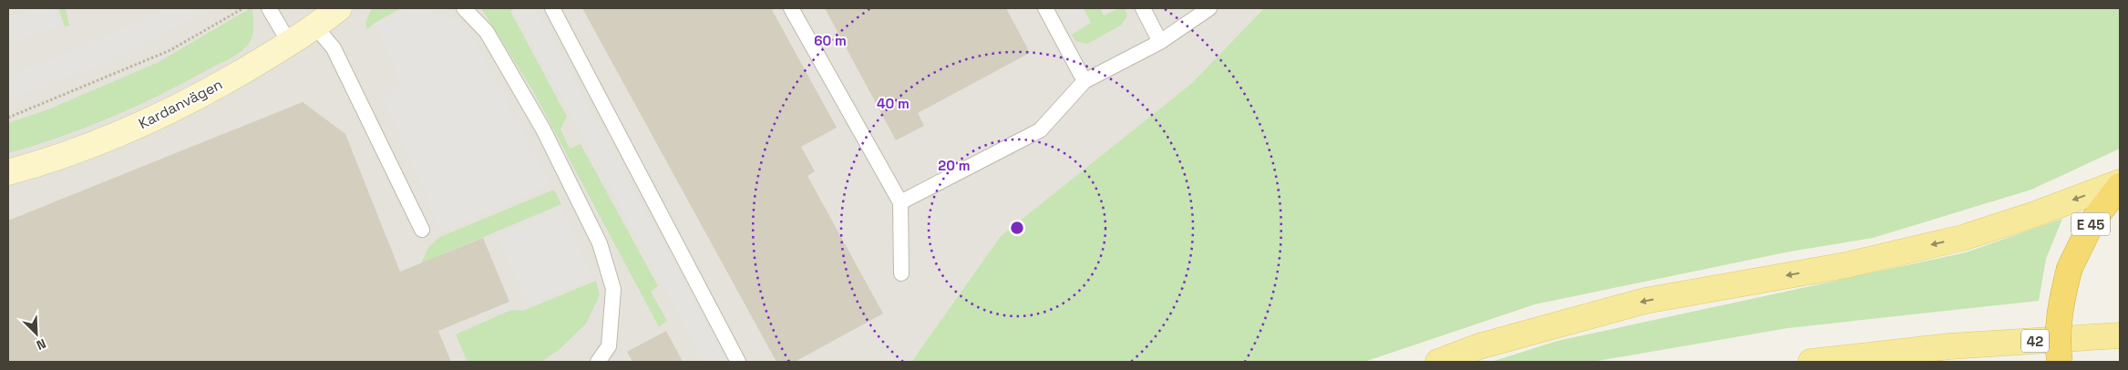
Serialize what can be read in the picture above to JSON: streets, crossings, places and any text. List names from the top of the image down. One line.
{"streets":{"highway":["E 45"],"main road":["42"],"street":["Kardanvägen"]},"north":"bottom right","rings":["60 m","40 m","20 m"]}
